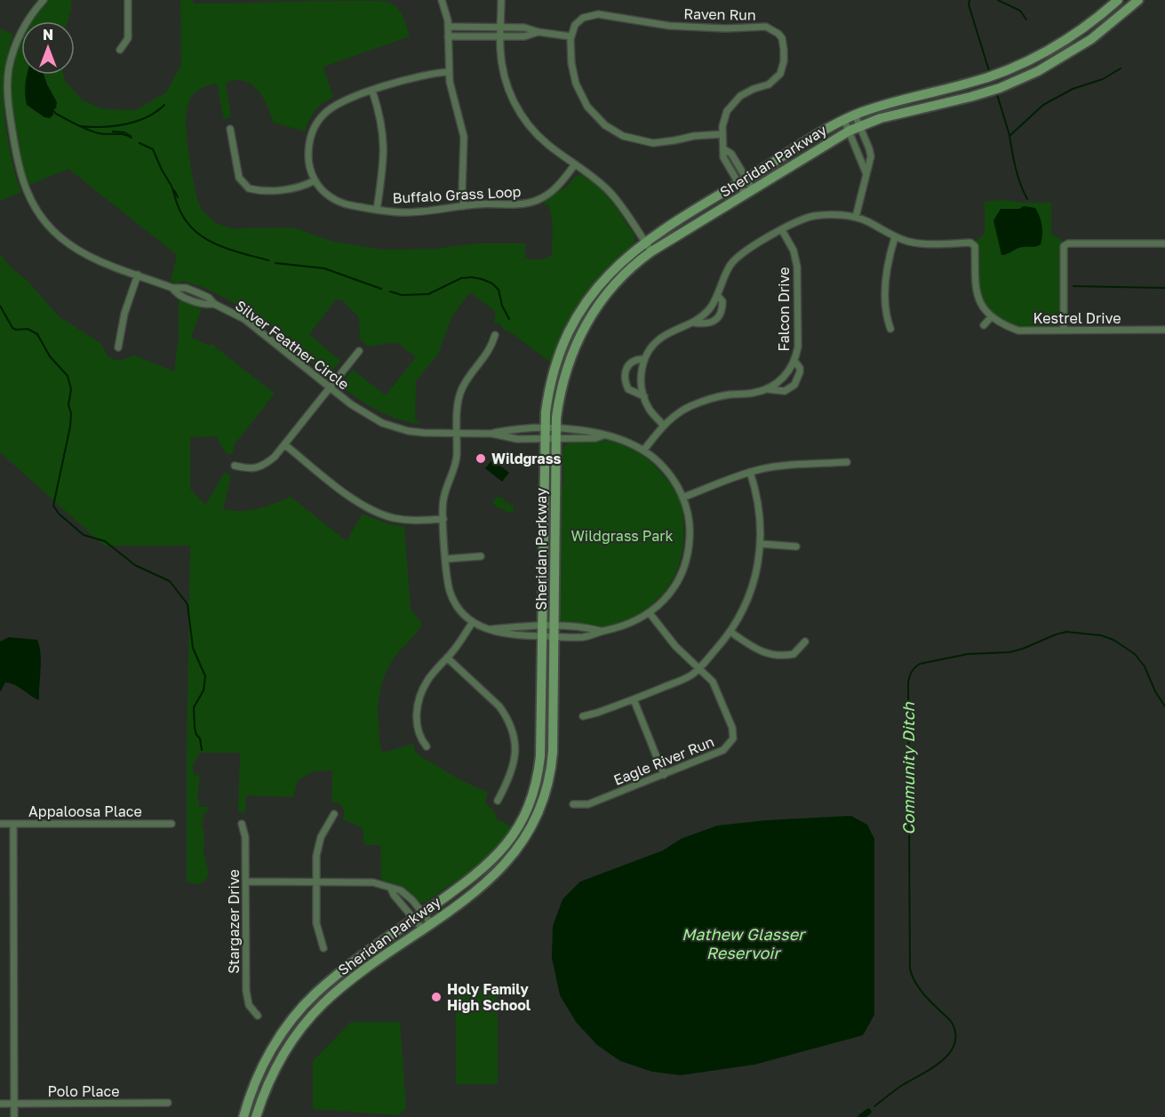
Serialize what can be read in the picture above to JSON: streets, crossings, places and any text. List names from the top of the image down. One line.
{"streets":{"main road":["Sheridan Parkway"],"street":["Raven Run","Buffalo Grass Loop","Falcon Drive","Kestrel Drive","Silver Feather Circle","Eagle River Run","Appaloosa Place","Stargazer Drive","Polo Place"]},"crossings":[["Raven Run","Sheridan Parkway"],["Sheridan Parkway","Silver Feather Circle"]],"water":["Community Ditch","Mathew Glasser Reservoir"],"parks":["Wildgrass Park"],"places":["Wildgrass","Holy Family High School"],"north":"top"}
